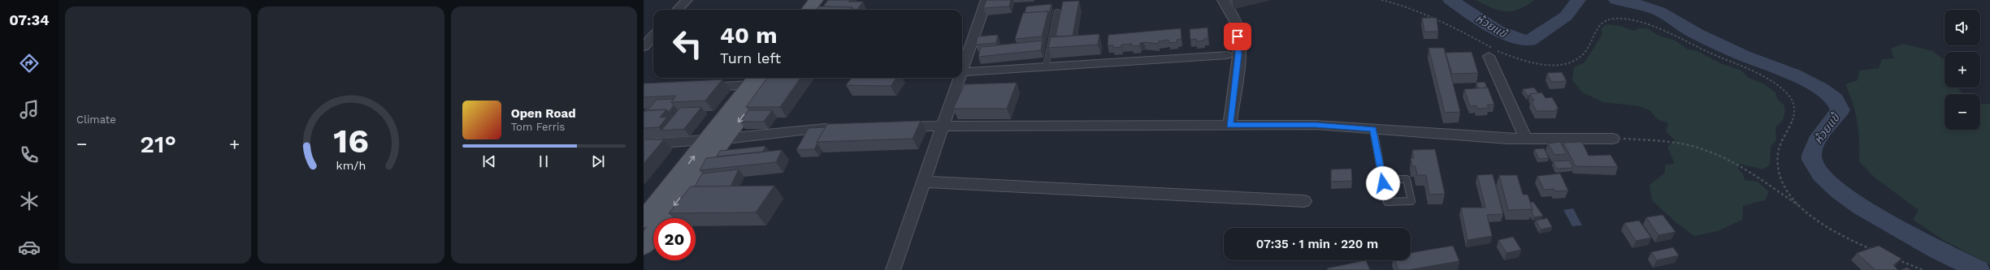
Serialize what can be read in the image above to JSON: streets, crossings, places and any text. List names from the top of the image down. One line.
{"water":["ห้วยแข้"],"page":{"tabs":"07:34","tile":"Climate","map_buttons":["+","−"],"turn":["40 m","Turn left"],"song":["Open Road","Tom Ferris"],"heat":["−","21°","+"],"limit":"20","trip":"07:35 · 1 min · 220 m","gauge":["16","km/h"]}}
